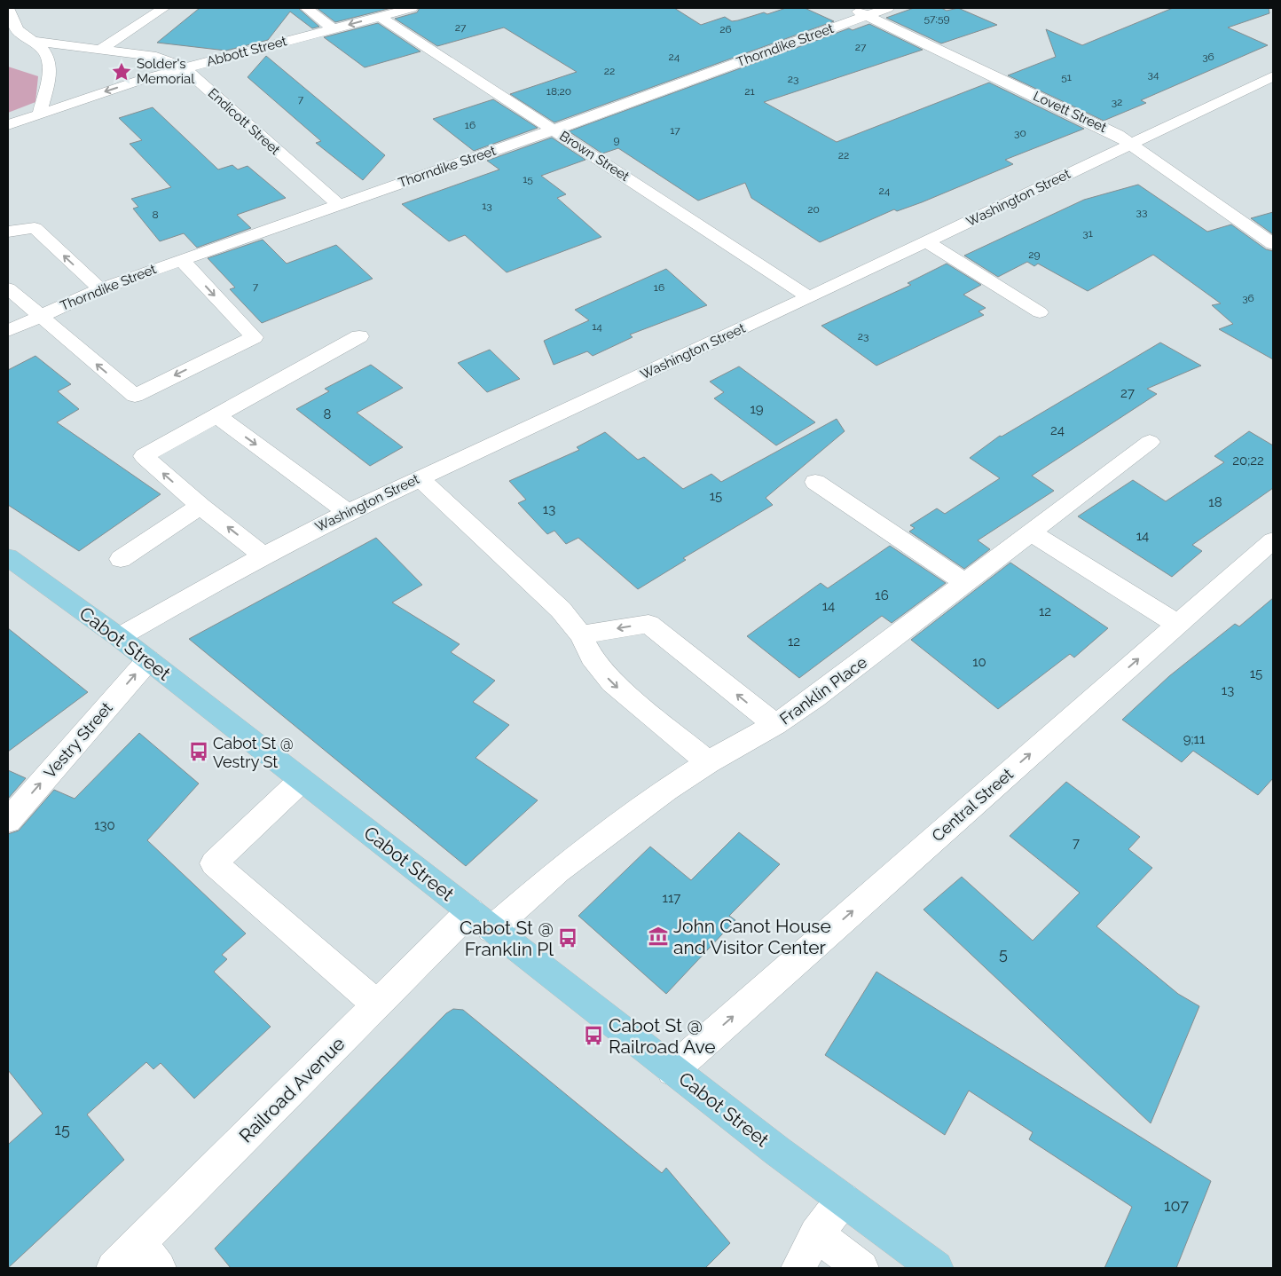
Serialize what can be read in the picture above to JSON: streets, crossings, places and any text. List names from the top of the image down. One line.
{"streets":{"main road":["Cabot Street"],"street":["Thorndike Street","Abbott Street","Lovett Street","Endicott Street","Brown Street","Washington Street","Franklin Place","Vestry Street","Central Street","Railroad Avenue"]},"crossings":[["Thorndike Street","Lovett Street"],["Thorndike Street","Endicott Street"],["Thorndike Street","Brown Street"],["Abbott Street","Endicott Street"],["Abbott Street","Brown Street"],["Lovett Street","Washington Street"],["Brown Street","Washington Street"],["Washington Street","Cabot Street"],["Cabot Street","Franklin Place"],["Cabot Street","Vestry Street"],["Cabot Street","Central Street"],["Cabot Street","Railroad Avenue"],["Franklin Place","Railroad Avenue"]],"one_way":["Vestry Street","Central Street"],"places":{"place":["Solder's Memorial"],"bus stop":["Cabot St @ Vestry St","Cabot St @ Franklin Pl","Cabot St @ Railroad Ave"],"museum":["John Canot House and Visitor Center"]},"house_numbers":["57;59","27","26","27","24","36","22","34","51","23","18;20","21","7","32","16","17","30","9","22","15","24","13","20","33","8","31","29","7","16","36","14","23","27","19","8","24","20;22","15","18","13","14","16","14","12","12","10","15","13","9;11","130","7","117","5","15","107"]}
